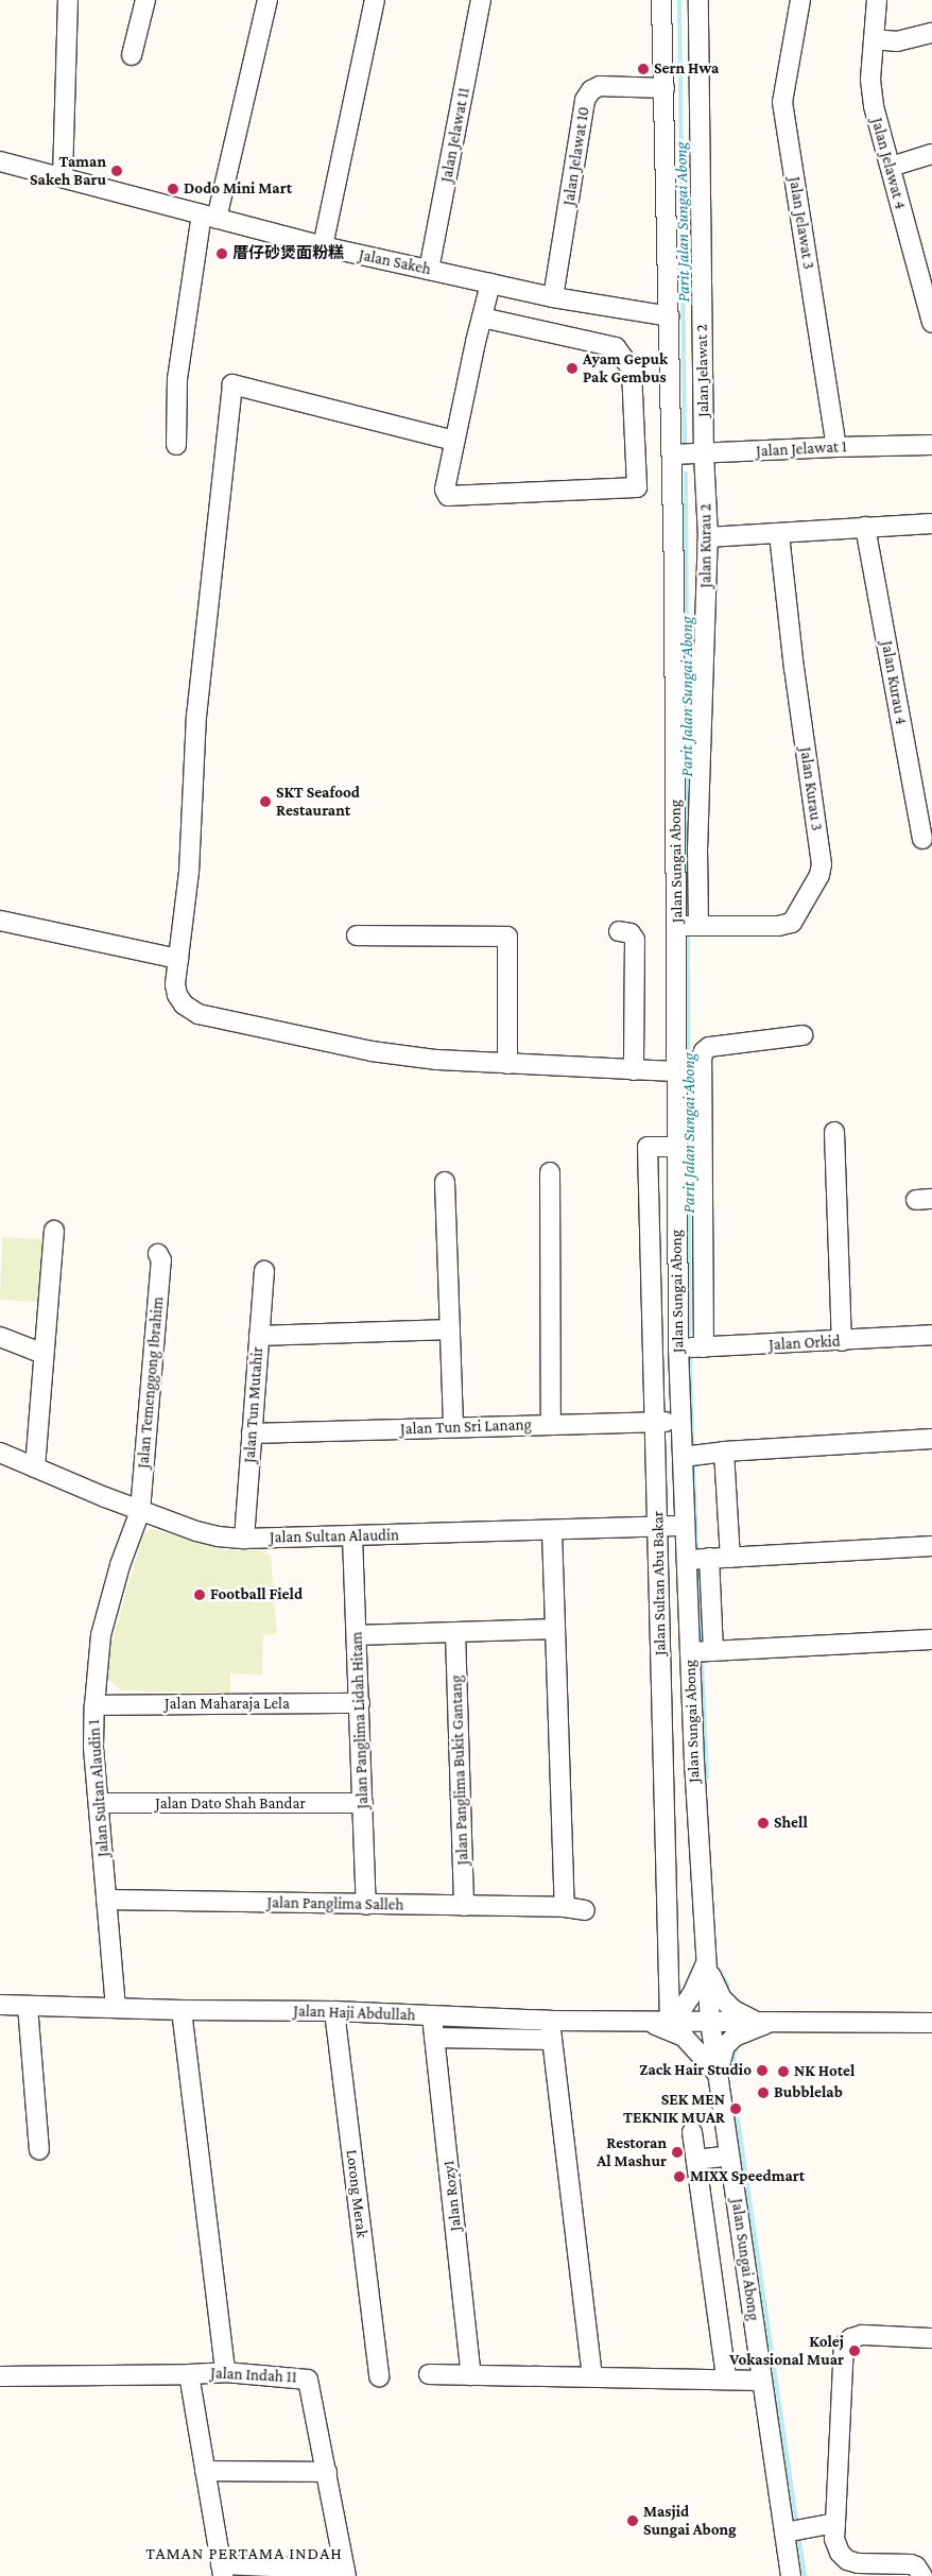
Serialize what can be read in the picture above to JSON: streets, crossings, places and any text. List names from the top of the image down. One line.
{"streets":{"street":["Jalan Jelawat 11","Jalan Jelawat 10","Jalan Jelawat 4","Jalan Jelawat 3","Jalan Sakeh","Jalan Jelawat 2","Jalan Jelawat 1","Jalan Kurau 2","Jalan Kurau 4","Jalan Kurau 3","Jalan Sungai Abong","Jalan Orkid","Jalan Temenggong Ibrahim","Jalan Tun Mutahir","Jalan Tun Sri Lanang","Jalan Sultan Alaudin","Jalan Sultan Abu Bakar","Jalan Maharaja Lela","Jalan Panglima Lidah Hitam","Jalan Panglima Bukit Gantang","Jalan Sultan Alaudin 1","Jalan Dato Shah Bandar","Jalan Panglima Salleh","Jalan Haji Abdullah","Lorong Merak","Jalan Rozy1","Jalan Indah 11"]},"crossings":[["Jalan Jelawat 11","Jalan Sakeh"],["Jalan Jelawat 10","Jalan Sakeh"],["Jalan Jelawat 10","Jalan Sungai Abong"],["Jalan Jelawat 3","Jalan Jelawat 1"],["Jalan Sakeh","Jalan Sungai Abong"],["Jalan Jelawat 2","Jalan Jelawat 1"],["Jalan Jelawat 2","Jalan Kurau 2"],["Jalan Jelawat 1","Jalan Kurau 2"],["Jalan Jelawat 1","Jalan Sungai Abong"],["Jalan Kurau 2","Jalan Kurau 3"],["Jalan Kurau 2","Jalan Sungai Abong"],["Jalan Kurau 3","Jalan Sungai Abong"],["Jalan Sungai Abong","Jalan Orkid"],["Jalan Sungai Abong","Jalan Tun Sri Lanang"],["Jalan Sungai Abong","Jalan Sultan Alaudin"],["Jalan Sungai Abong","Jalan Sultan Abu Bakar"],["Jalan Sungai Abong","Jalan Haji Abdullah"],["Jalan Temenggong Ibrahim","Jalan Sultan Alaudin"],["Jalan Temenggong Ibrahim","Jalan Sultan Alaudin 1"],["Jalan Tun Mutahir","Jalan Tun Sri Lanang"],["Jalan Tun Mutahir","Jalan Sultan Alaudin"],["Jalan Tun Sri Lanang","Jalan Sultan Abu Bakar"],["Jalan Sultan Alaudin","Jalan Sultan Abu Bakar"],["Jalan Sultan Alaudin","Jalan Panglima Lidah Hitam"],["Jalan Sultan Alaudin","Jalan Sultan Alaudin 1"],["Jalan Sultan Abu Bakar","Jalan Haji Abdullah"],["Jalan Maharaja Lela","Jalan Panglima Lidah Hitam"],["Jalan Maharaja Lela","Jalan Sultan Alaudin 1"],["Jalan Panglima Lidah Hitam","Jalan Dato Shah Bandar"],["Jalan Panglima Lidah Hitam","Jalan Panglima Salleh"],["Jalan Panglima Bukit Gantang","Jalan Panglima Salleh"],["Jalan Sultan Alaudin 1","Jalan Dato Shah Bandar"],["Jalan Sultan Alaudin 1","Jalan Panglima Salleh"],["Jalan Sultan Alaudin 1","Jalan Haji Abdullah"],["Jalan Haji Abdullah","Lorong Merak"],["Jalan Haji Abdullah","Jalan Rozy1"]],"districts":["TAMAN PERTAMA INDAH"],"water":["Parit Jalan Sungai Abong"],"places":["Sern Hwa","Taman Sakeh Baru","Dodo Mini Mart","厝仔砂煲面粉糕","Ayam Gepuk Pak Gembus","SKT Seafood Restaurant","Football Field","Shell","Zack Hair Studio","NK Hotel","Bubblelab","SEK MEN TEKNIK MUAR","Restoran Al Mashur","MIXX Speedmart","Kolej Vokasional Muar","Masjid Sungai Abong"]}
